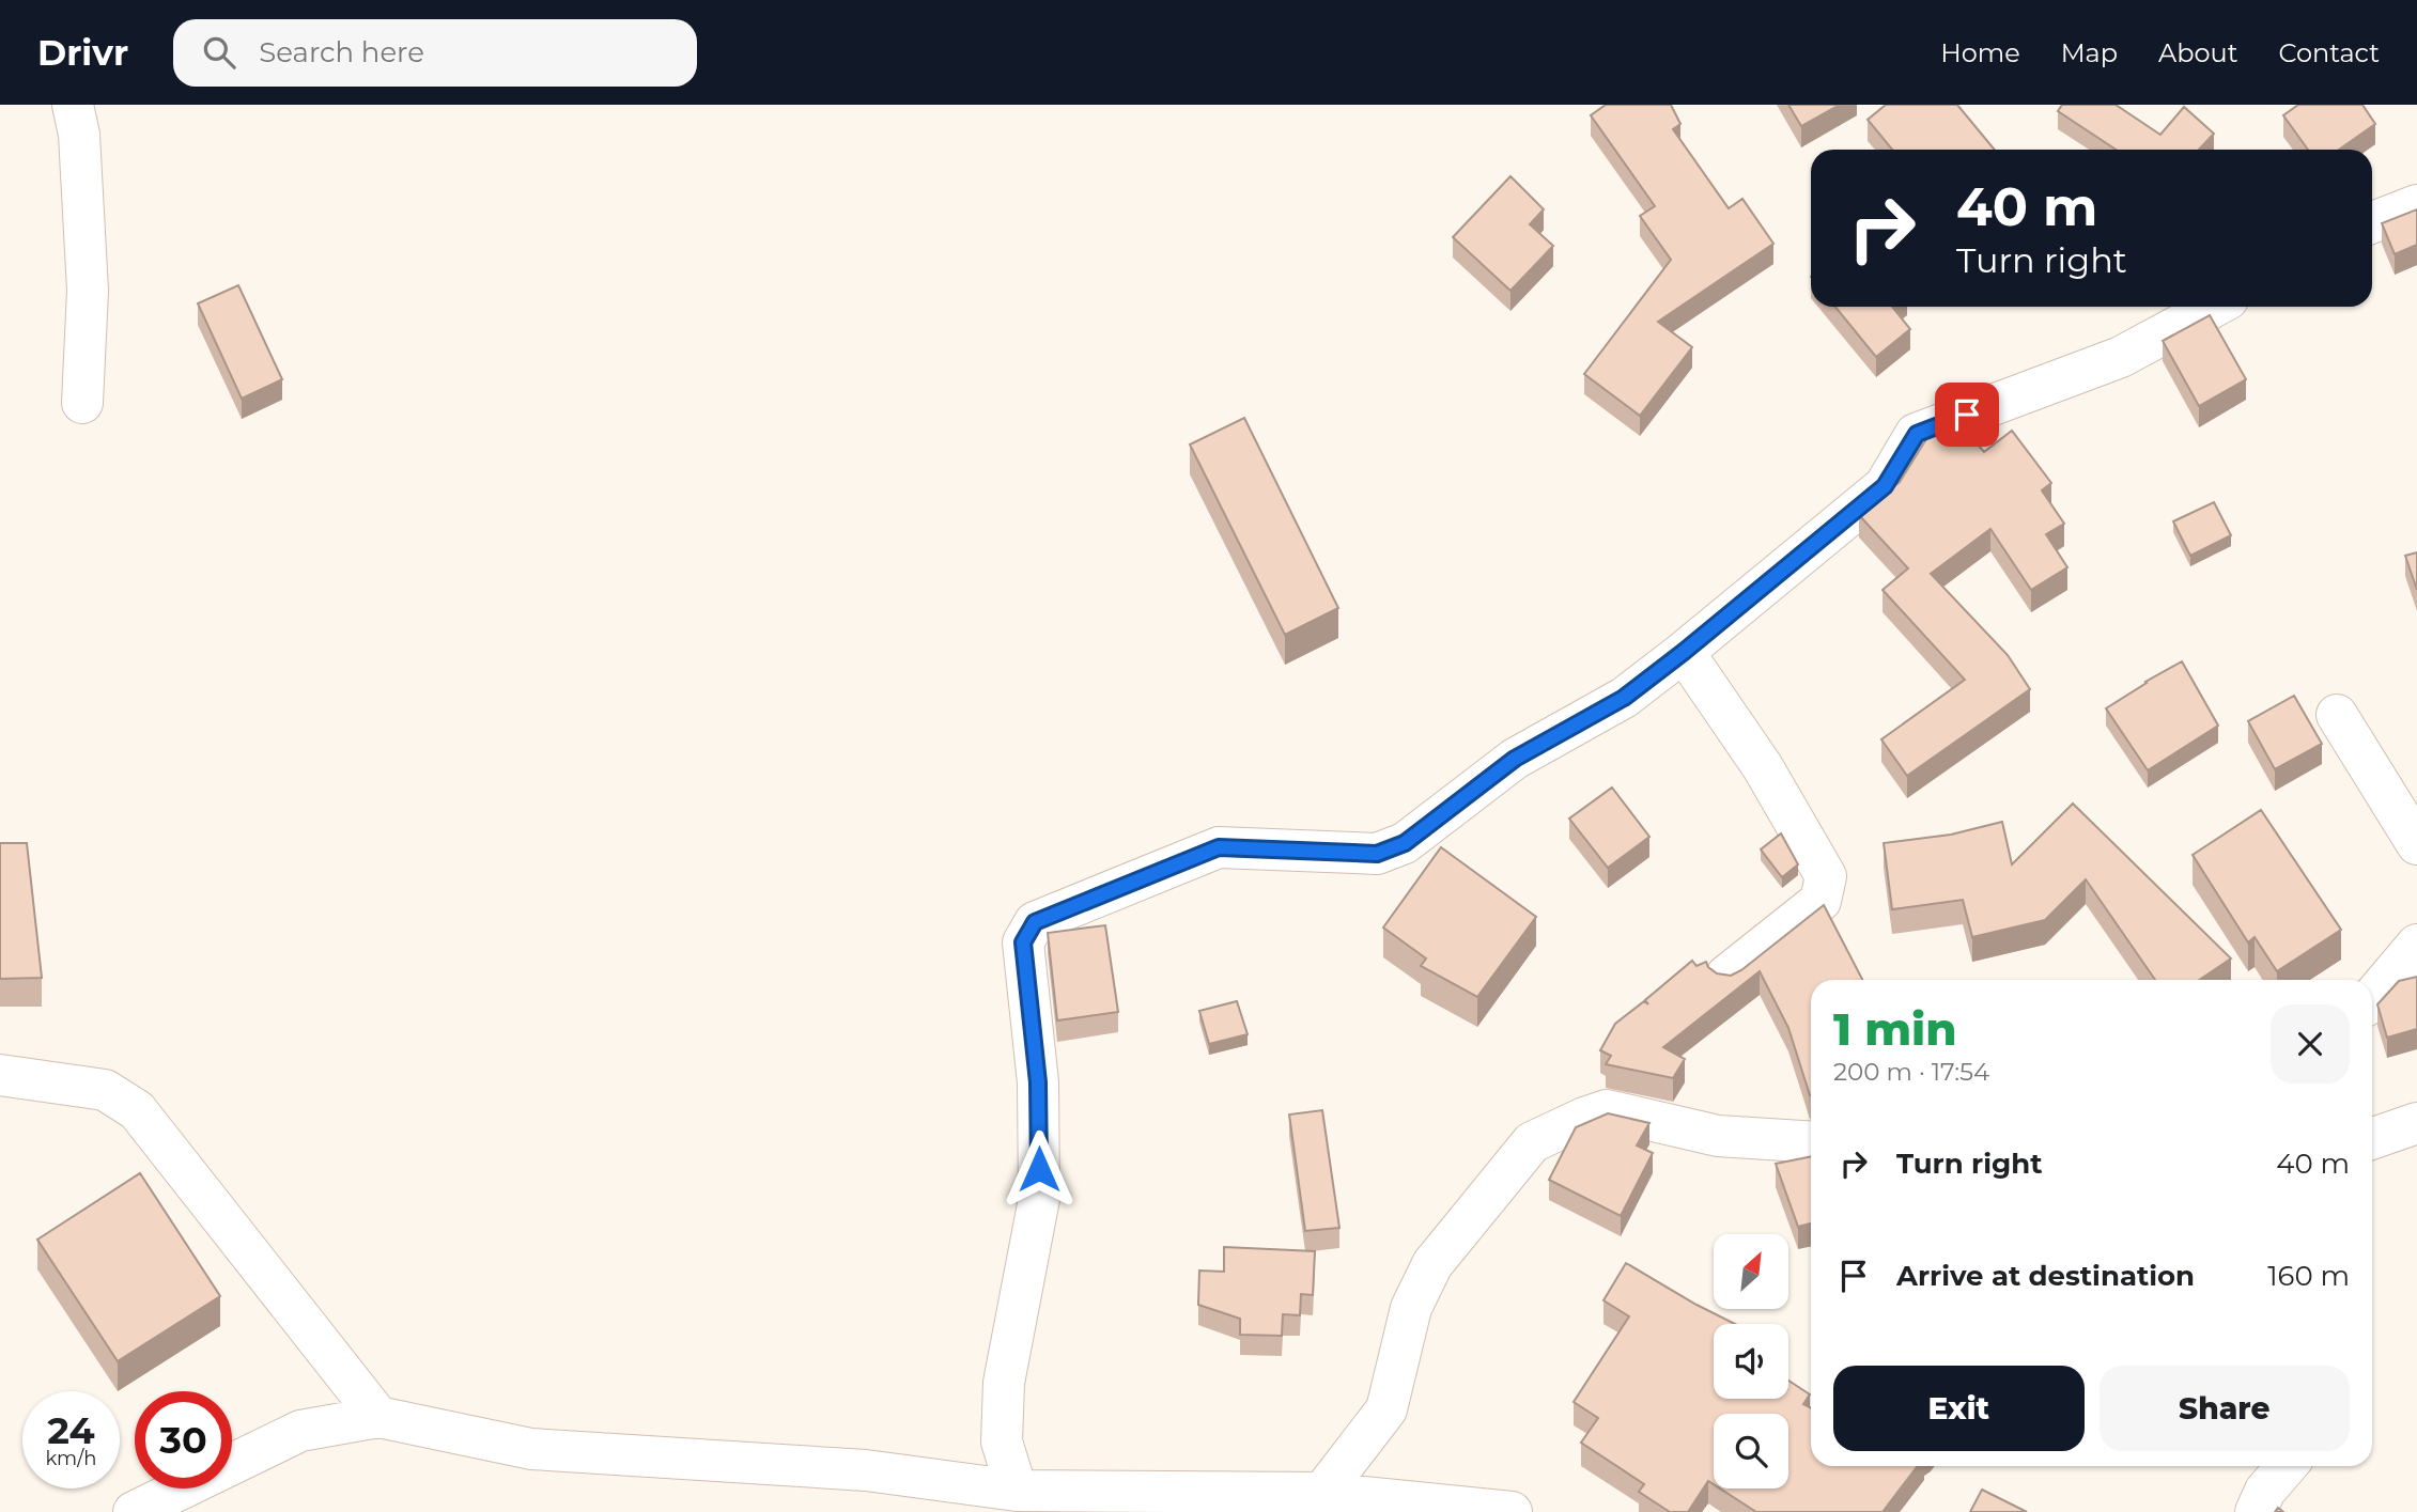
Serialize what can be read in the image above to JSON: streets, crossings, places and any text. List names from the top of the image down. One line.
{"north":"top right","page":{"header":"Drivr","search":"Search here","nav":["Home","Map","About","Contact"],"turn":["40 m","Turn right"],"heading":["1 min","200 m · 17:54"],"list":[{"name":"Turn right","value":"40 m"},{"name":"Arrive at destination","value":"160 m"}],"buttons":["Exit","Share"],"speed":"24 km/h","limit":"30"}}
